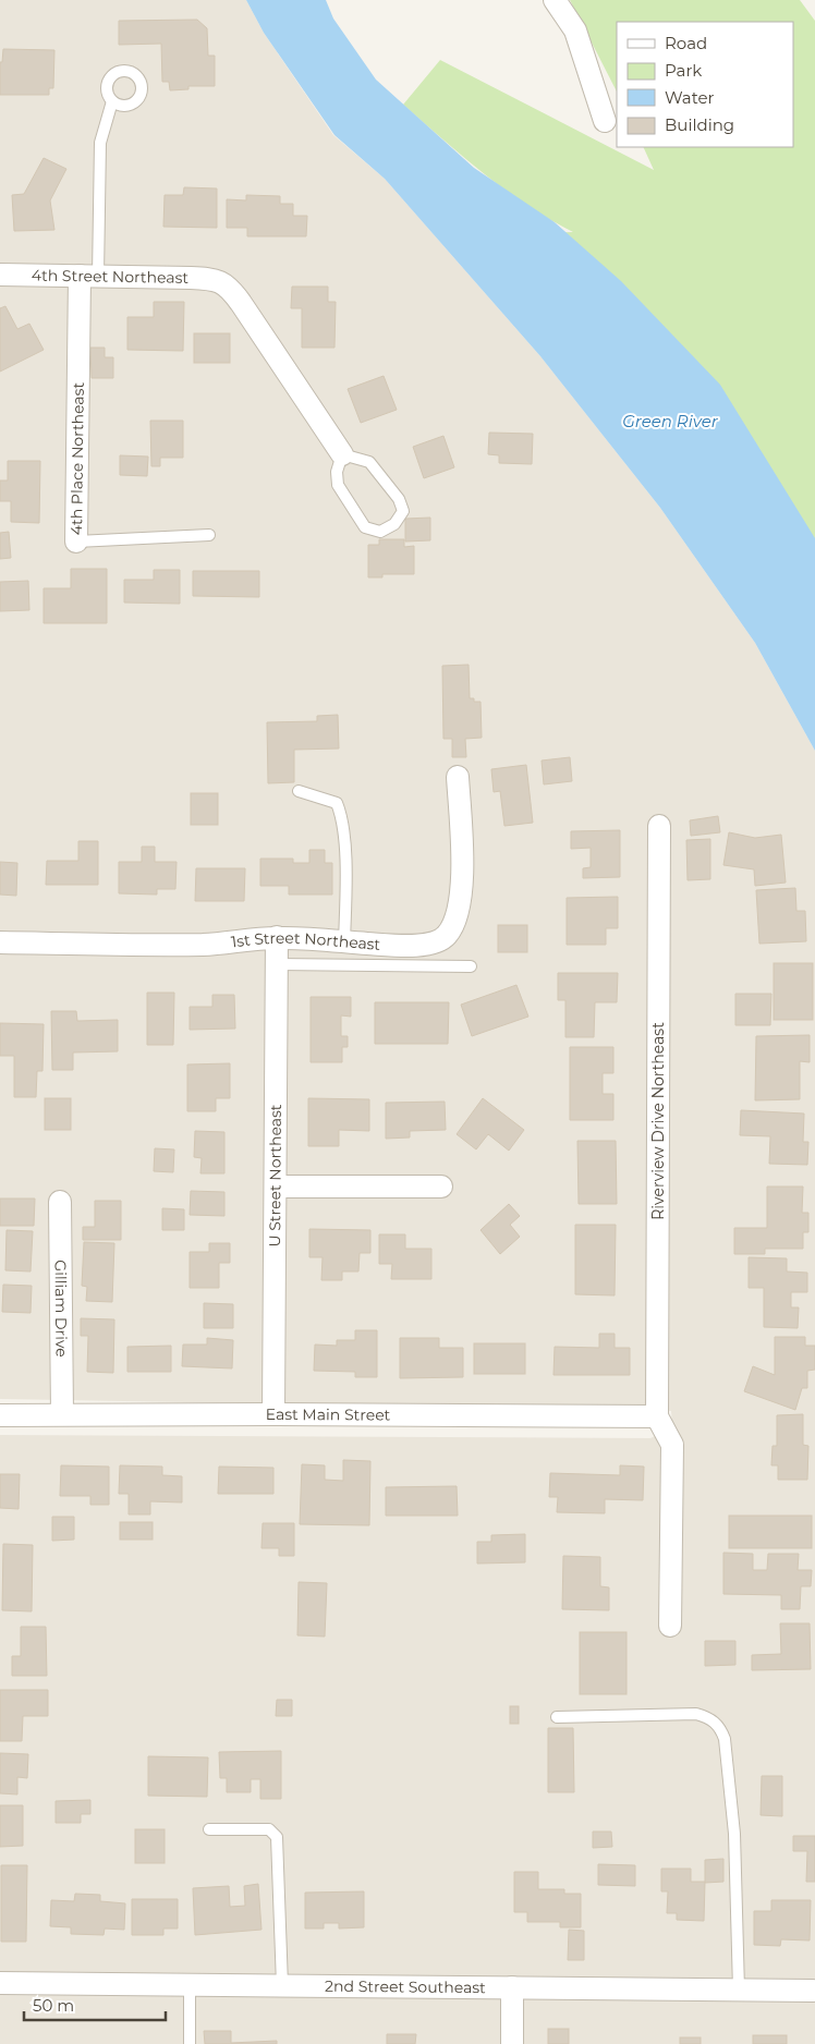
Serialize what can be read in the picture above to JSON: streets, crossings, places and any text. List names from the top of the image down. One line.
{"streets":{"street":["4th Street Northeast","4th Place Northeast","1st Street Northeast","Riverview Drive Northeast","U Street Northeast","Gilliam Drive","East Main Street","2nd Street Southeast"]},"crossings":[["4th Street Northeast","4th Place Northeast"],["1st Street Northeast","U Street Northeast"],["Riverview Drive Northeast","East Main Street"],["U Street Northeast","East Main Street"],["Gilliam Drive","East Main Street"]],"water":["Green River"],"legend":["Road","Park","Water","Building"],"scale_bar":"50 m"}
